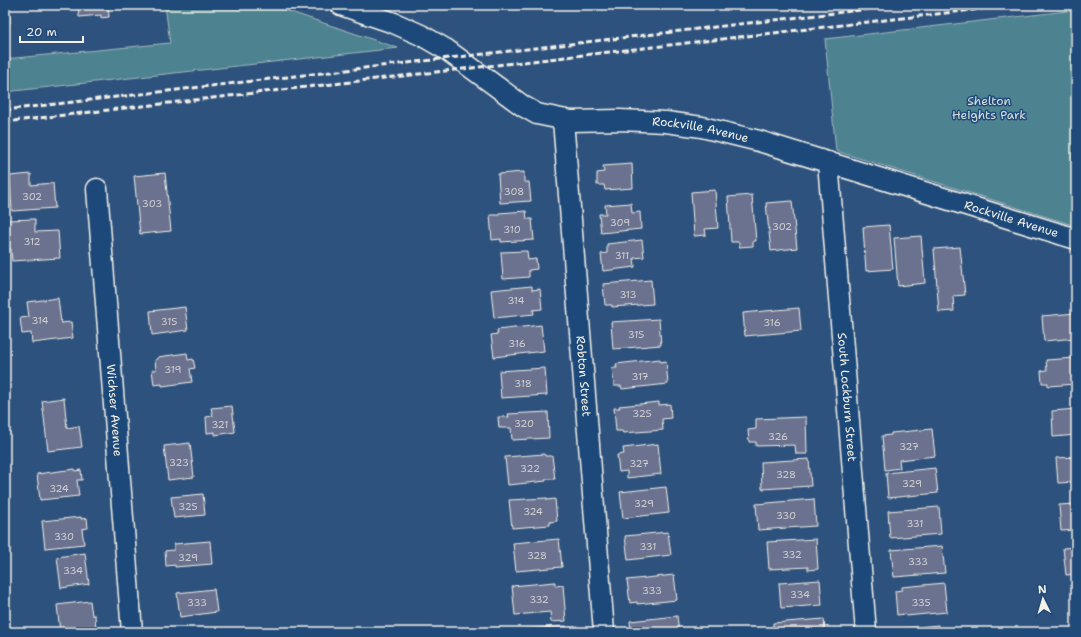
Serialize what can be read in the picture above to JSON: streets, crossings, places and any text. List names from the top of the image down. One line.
{"streets":{"street":["Rockville Avenue","Robton Street","South Lockburn Street","Wichser Avenue"]},"crossings":[["Rockville Avenue","Robton Street"],["Rockville Avenue","South Lockburn Street"]],"parks":["Shelton Heights Park"],"house_numbers":["308","302","303","309","302","310","312","311","313","314","314","315","316","315","316","319","317","318","325","320","321","326","327","323","327","322","328","329","324","329","325","324","330","331","330","331","332","328","329","333","334","333","334","332","333","335"],"scale_bar":"20 m","north":"top"}
